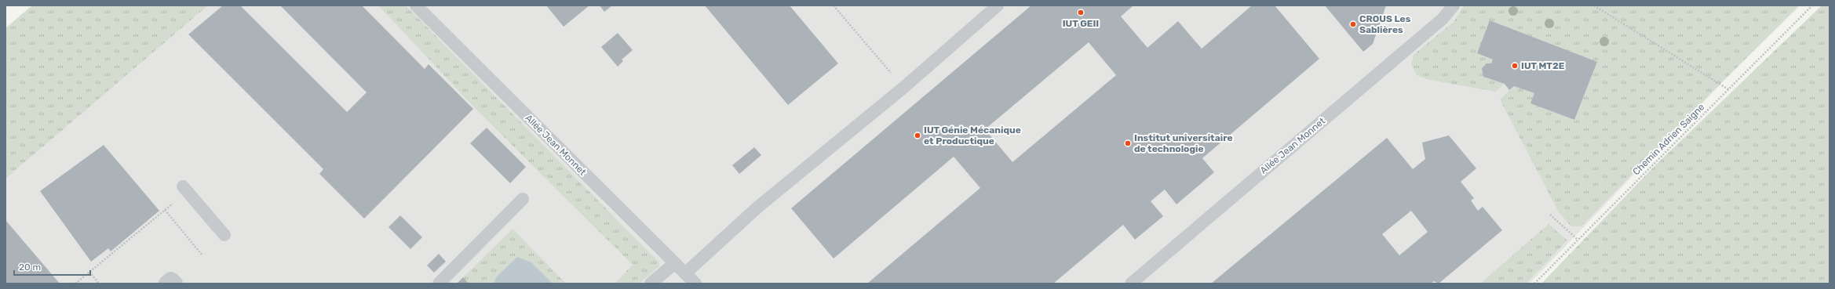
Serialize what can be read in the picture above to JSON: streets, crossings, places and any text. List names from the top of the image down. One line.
{"streets":{"lane":["Allée Jean Monnet"],"path":["Chemin Adrien Saigne"]},"places":["IUT GEII","CROUS Les Sablières","IUT MT2E","IUT Génie Mécanique et Productique","Institut universitaire de technologie"],"scale_bar":"20 m"}
